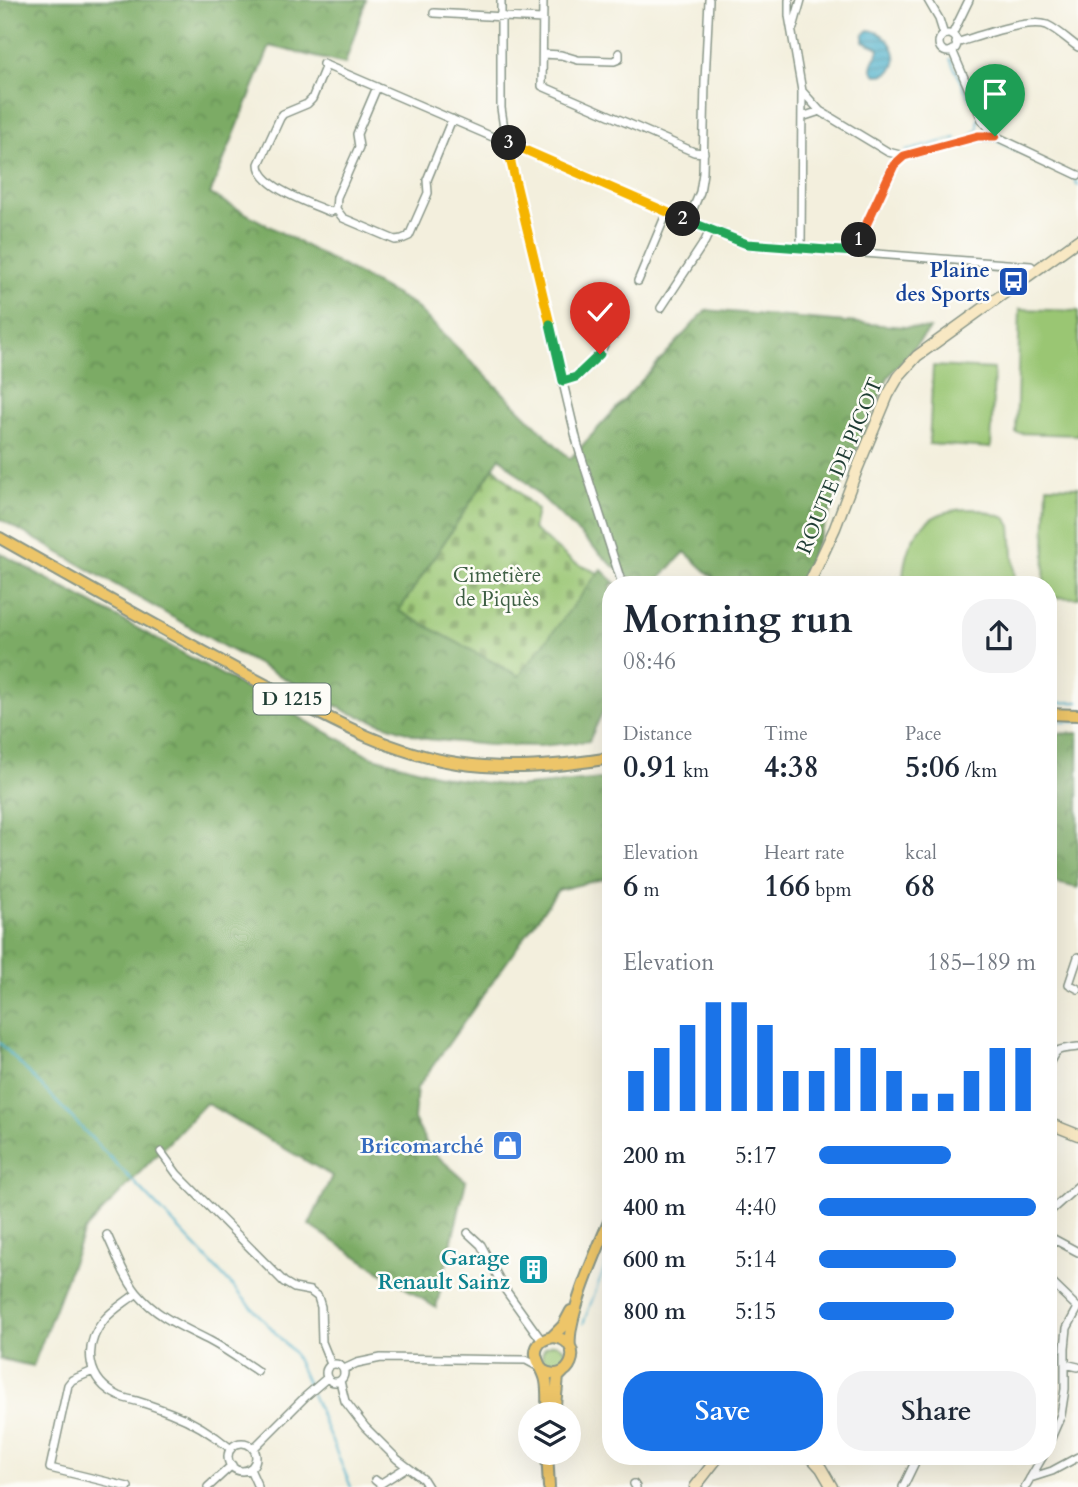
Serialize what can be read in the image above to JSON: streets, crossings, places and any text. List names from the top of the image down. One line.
{"streets":{"main road":["ROUTE DE PICOT","D 1215"]},"parks":["Cimetière de Piquès"],"places":{"bus stop":["Plaine des Sports"],"shop":["Bricomarché"],"building":["Garage Renault Sainz"]},"page":{"pins":["3","2","1"],"heading":["Morning run","08:46"],"stats":[["Distance","0.91 km"],["Time","4:38"],["Pace","5:06 /km"],["Elevation","6 m"],["Heart rate","166 bpm"],["kcal","68"]],"chart":["Elevation","185–189 m"],"list":[{"name":"200 m","note":"5:17"},{"name":"400 m","note":"4:40"},{"name":"600 m","note":"5:14"},{"name":"800 m","note":"5:15"}],"buttons":["Save","Share"]}}
